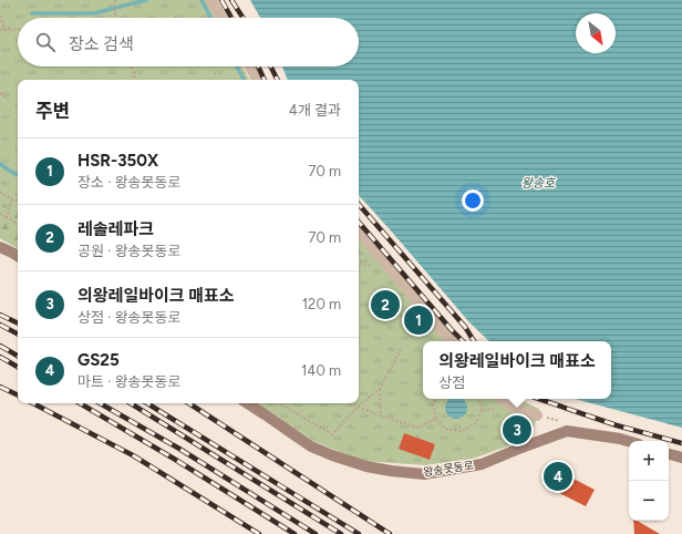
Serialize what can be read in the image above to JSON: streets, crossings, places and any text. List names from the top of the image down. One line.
{"streets":{"street":["왕송못동로"]},"water":["왕송호"],"north":"bottom right","page":{"search":"장소 검색","heading":["주변","4개 결과"],"list":[{"mark":"1","name":"HSR-350X","note":"장소 · 왕송못동로","value":"70 m"},{"mark":"2","name":"레솔레파크","note":"공원 · 왕송못동로","value":"70 m"},{"mark":"3","name":"의왕레일바이크 매표소","note":"상점 · 왕송못동로","value":"120 m"},{"mark":"4","name":"GS25","note":"마트 · 왕송못동로","value":"140 m"}],"pins":["2","1","3","4"],"popup":["의왕레일바이크 매표소","상점"],"map_buttons":["+","−"]}}
